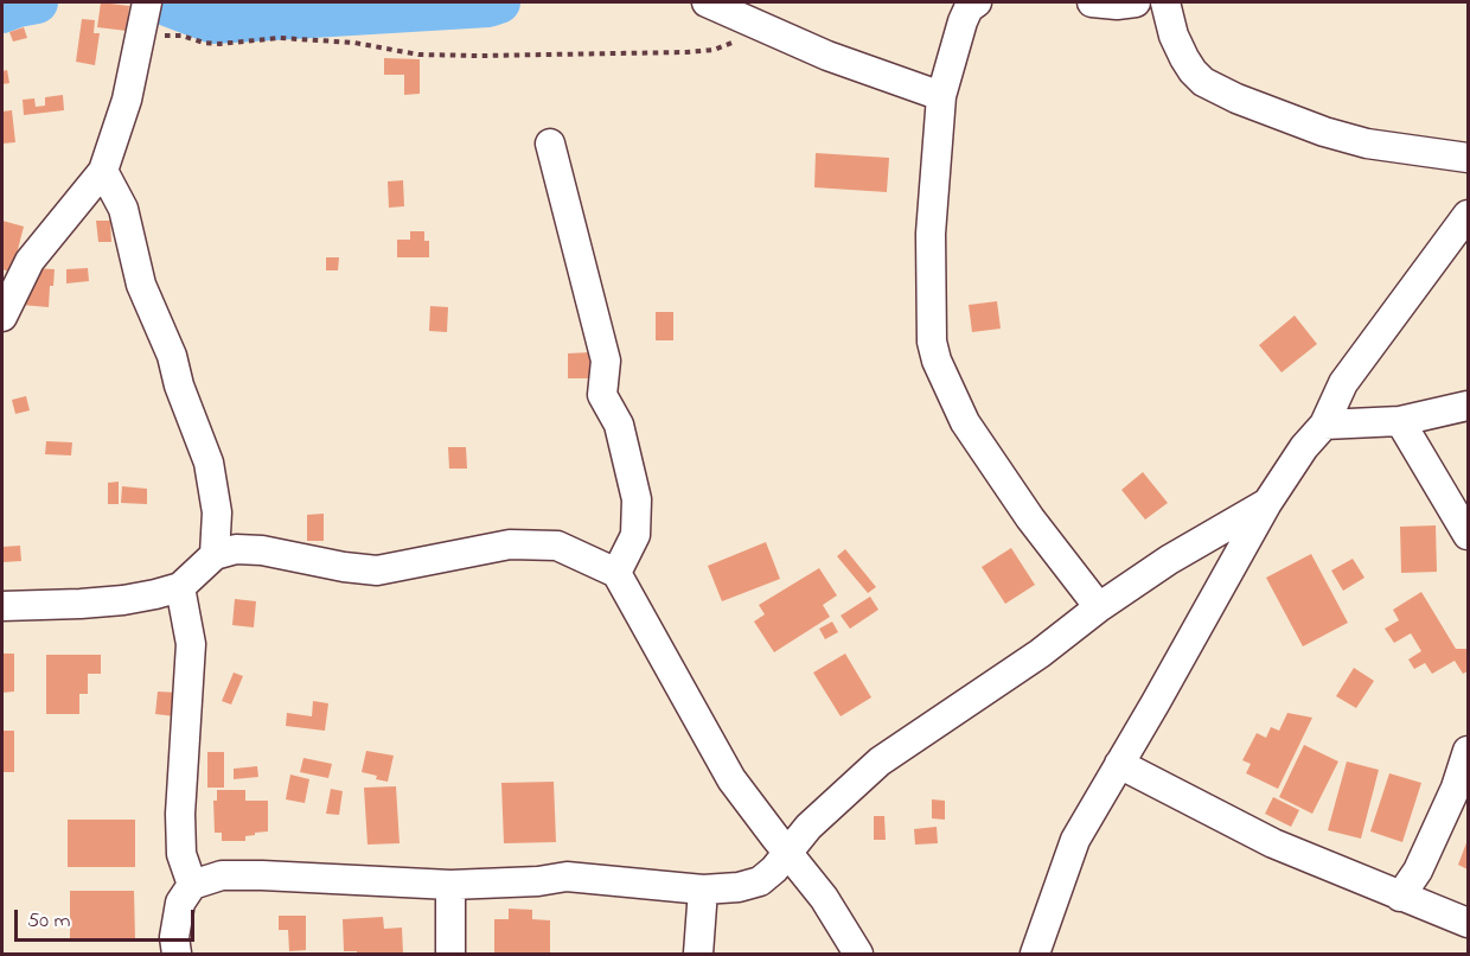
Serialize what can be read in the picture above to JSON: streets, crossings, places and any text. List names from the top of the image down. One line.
{"scale_bar":"50 m"}
